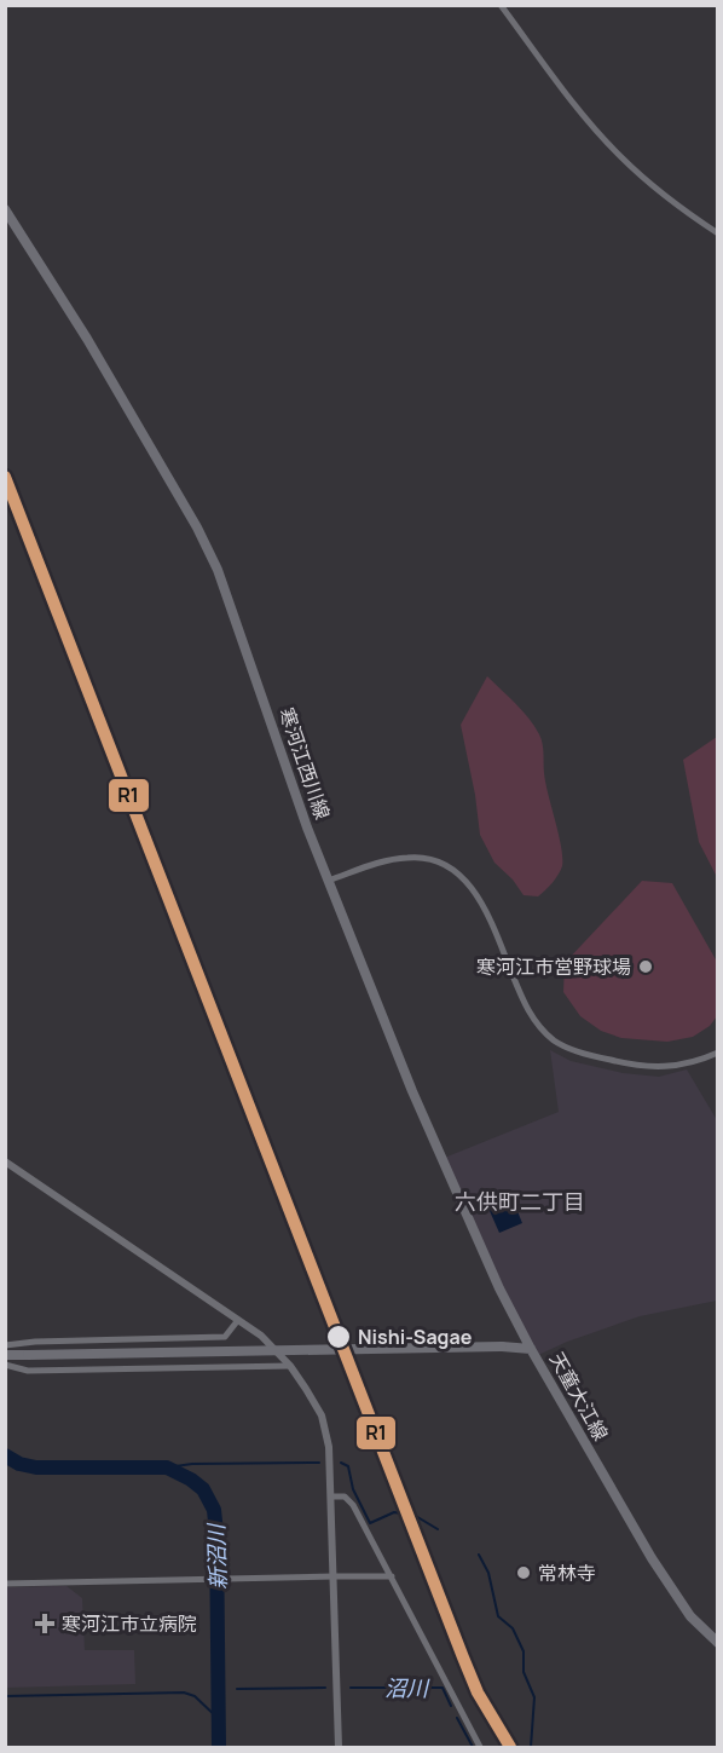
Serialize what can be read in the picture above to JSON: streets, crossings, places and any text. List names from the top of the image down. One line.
{"streets":{"main road":["寒河江西川線","天童大江線"]},"crossings":[["寒河江西川線","天童大江線"]],"districts":["六供町二丁目"],"water":["新沼川","沼川"],"places":{"other":["寒河江市営野球場","Nishi-Sagae","常林寺"],"health":["寒河江市立病院"]},"lines":["transit line R1"]}
